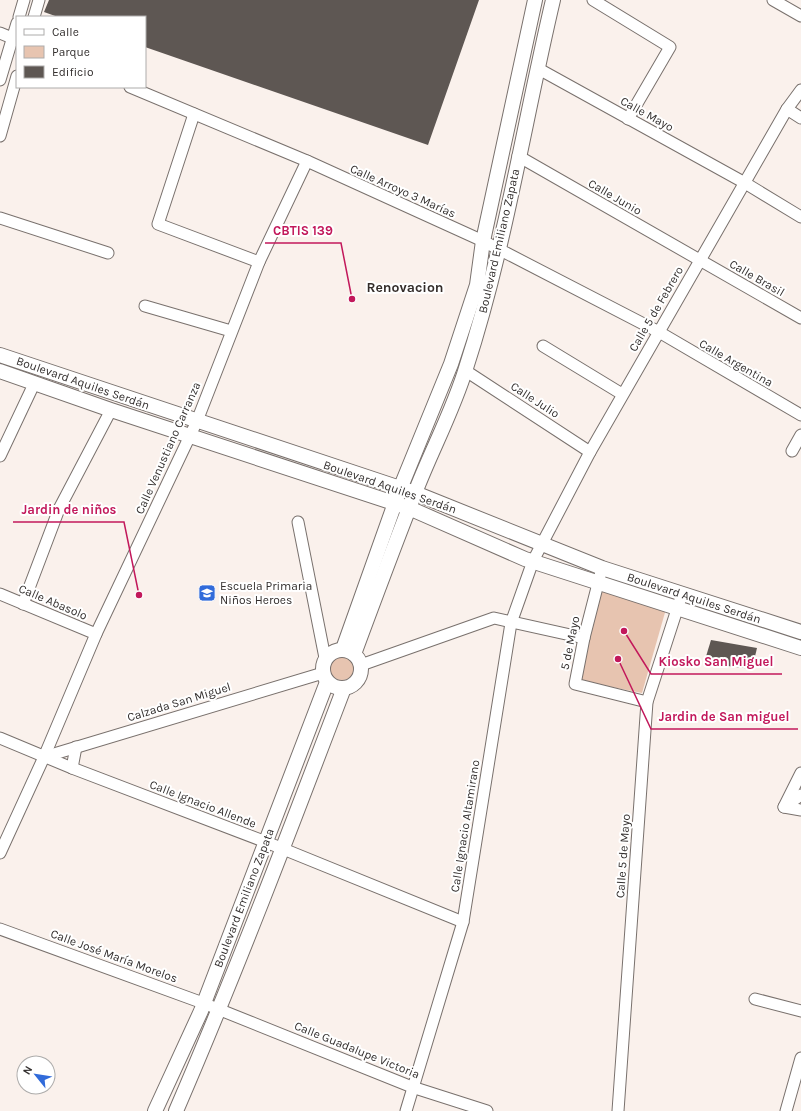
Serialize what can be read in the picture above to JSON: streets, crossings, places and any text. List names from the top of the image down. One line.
{"streets":{"street":["Calle Mayo","Calle Arroyo 3 Marías","Calle Junio","Boulevard Emiliano Zapata","Calle Brasil","Calle 5 de Febrero","Calle Argentina","Boulevard Aquiles Serdán","Calle Julio","Calle Venustiano Carranza","Calle Abasolo","5 de Mayo","Calzada San Miguel","Calle Ignacio Allende","Calle Ignacio Altamirano","Calle 5 de Mayo","Calle José María Morelos","Calle Guadalupe Victoria"]},"crossings":[["Calle Mayo","Boulevard Emiliano Zapata"],["Calle Mayo","Calle 5 de Febrero"],["Calle Arroyo 3 Marías","Boulevard Emiliano Zapata"],["Calle Arroyo 3 Marías","Calle 5 de Febrero"],["Calle Arroyo 3 Marías","Calle Argentina"],["Calle Arroyo 3 Marías","Calle Venustiano Carranza"],["Calle Junio","Boulevard Emiliano Zapata"],["Calle Junio","Calle Brasil"],["Calle Junio","Calle 5 de Febrero"],["Boulevard Emiliano Zapata","Boulevard Aquiles Serdán"],["Boulevard Emiliano Zapata","Calle Julio"],["Boulevard Emiliano Zapata","Calzada San Miguel"],["Boulevard Emiliano Zapata","Calle Ignacio Allende"],["Boulevard Emiliano Zapata","Calle José María Morelos"],["Boulevard Emiliano Zapata","Calle Guadalupe Victoria"],["Calle Brasil","Calle 5 de Febrero"],["Calle 5 de Febrero","Calle Argentina"],["Calle 5 de Febrero","Boulevard Aquiles Serdán"],["Calle 5 de Febrero","Calle Julio"],["Calle 5 de Febrero","Calle Ignacio Altamirano"],["Boulevard Aquiles Serdán","Calle Venustiano Carranza"],["Boulevard Aquiles Serdán","5 de Mayo"],["Boulevard Aquiles Serdán","Calle Ignacio Altamirano"],["Boulevard Aquiles Serdán","Calle 5 de Mayo"],["Calle Venustiano Carranza","Calle Abasolo"],["Calle Venustiano Carranza","Calzada San Miguel"],["Calle Venustiano Carranza","Calle Ignacio Allende"],["5 de Mayo","Calle 5 de Mayo"],["Calzada San Miguel","Calle Ignacio Allende"],["Calle Ignacio Allende","Calle Ignacio Altamirano"],["Calle Ignacio Altamirano","Calle Guadalupe Victoria"],["Calle José María Morelos","Calle Guadalupe Victoria"]],"districts":["Renovacion"],"places":{"other":["CBTIS 139","Jardin de niños","Kiosko San Miguel","Jardin de San miguel"],"school or university":["Escuela Primaria Niños Heroes"]},"legend":["Calle","Parque","Edificio"],"north":"top left"}
